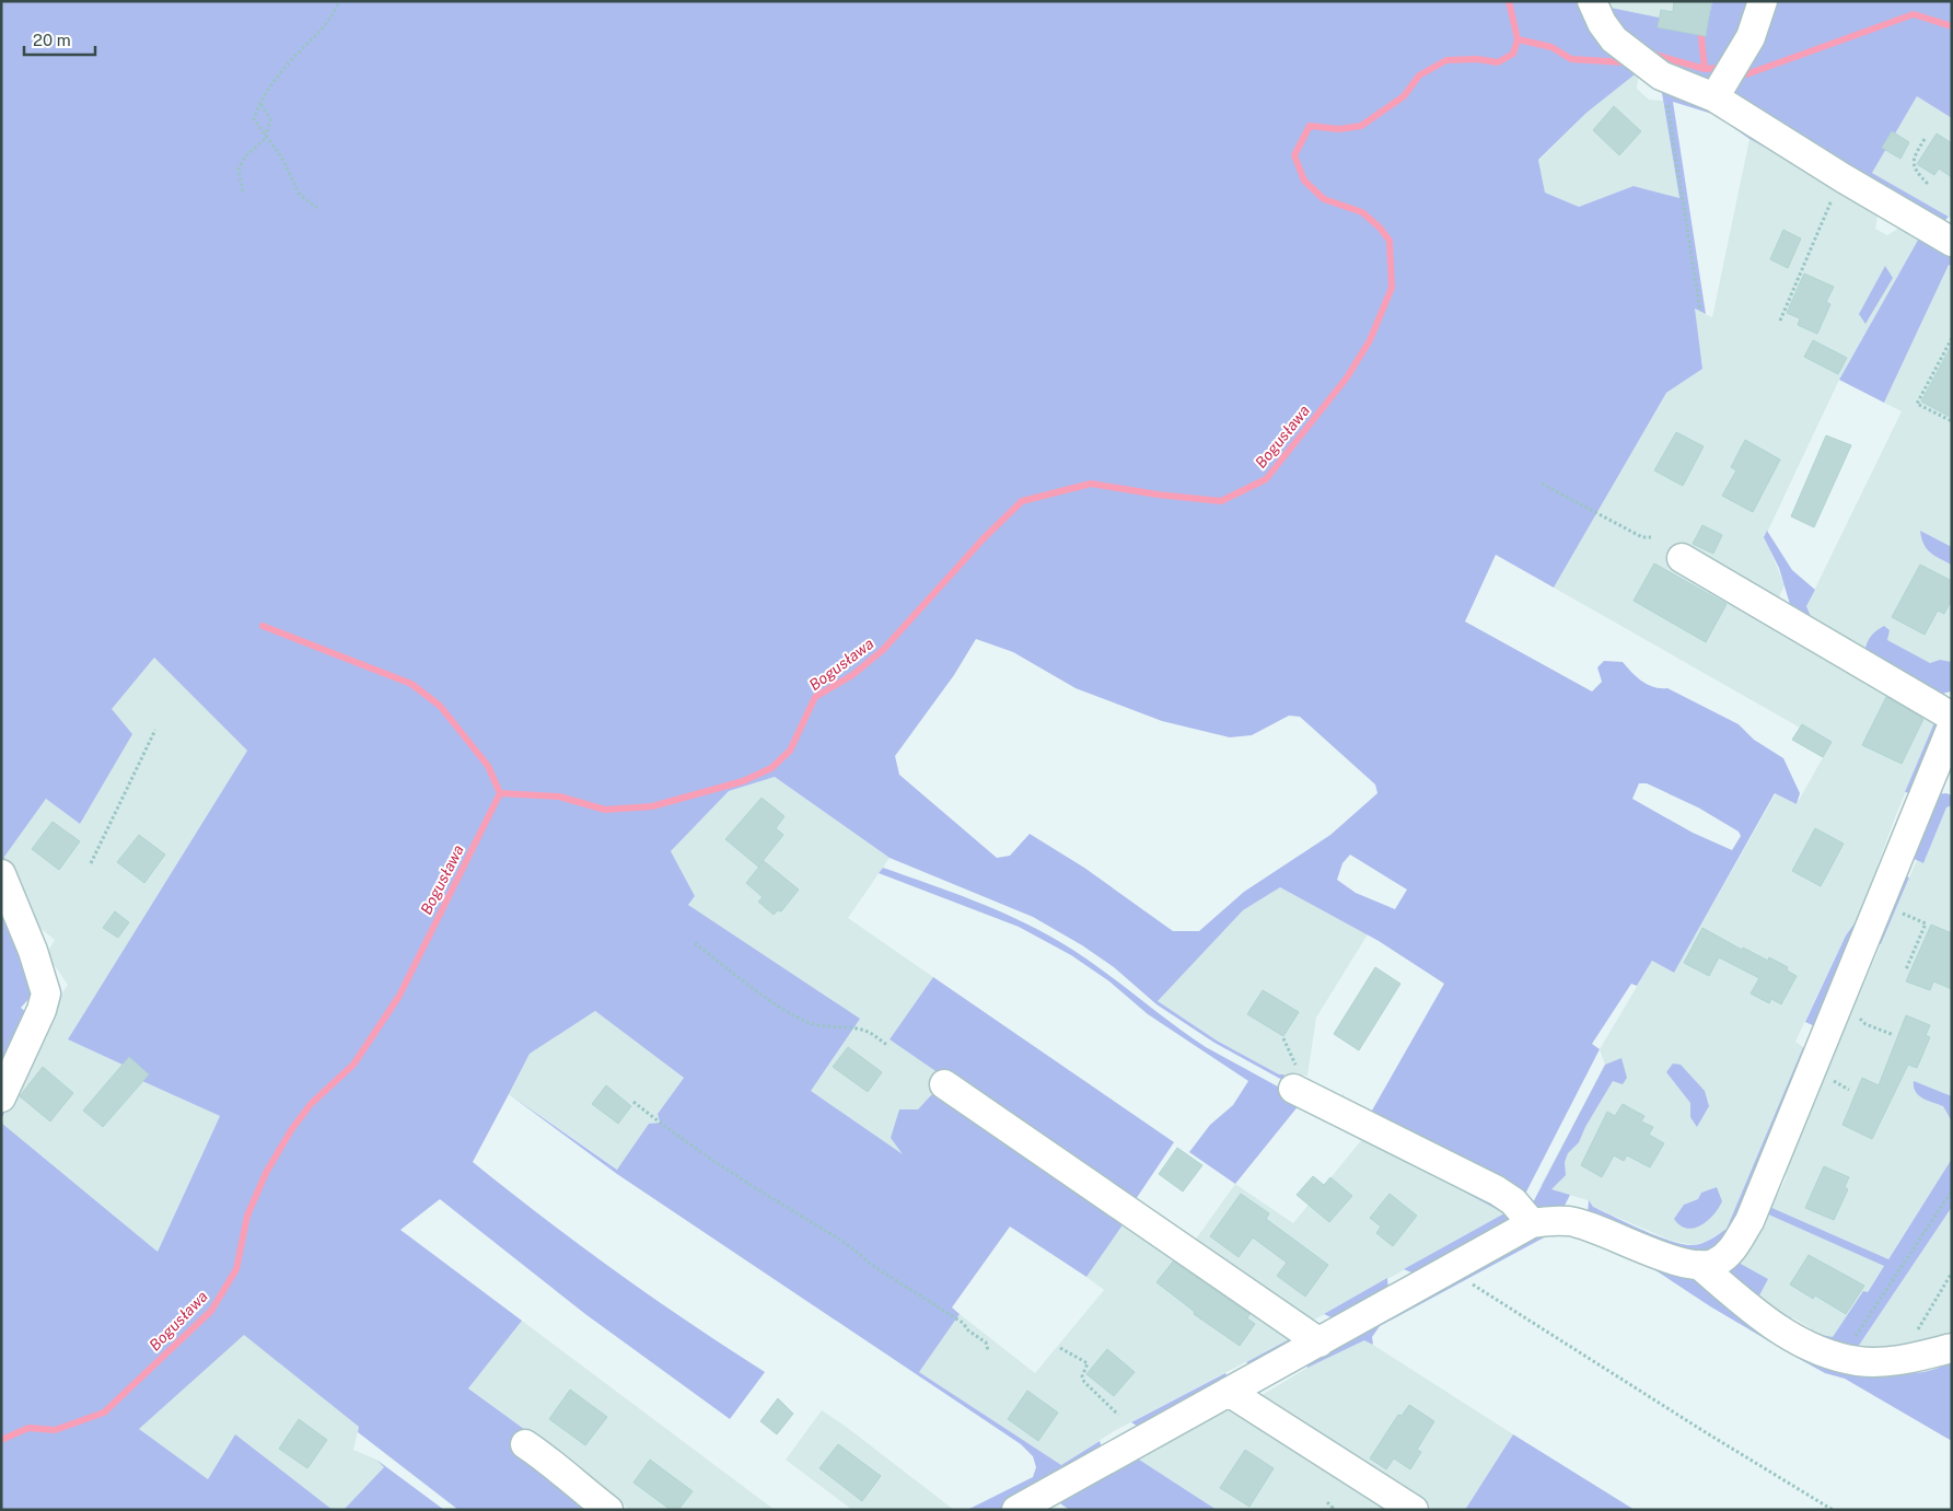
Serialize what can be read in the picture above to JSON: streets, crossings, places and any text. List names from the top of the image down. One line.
{"water":["Bogusława"],"scale_bar":"20 m"}
